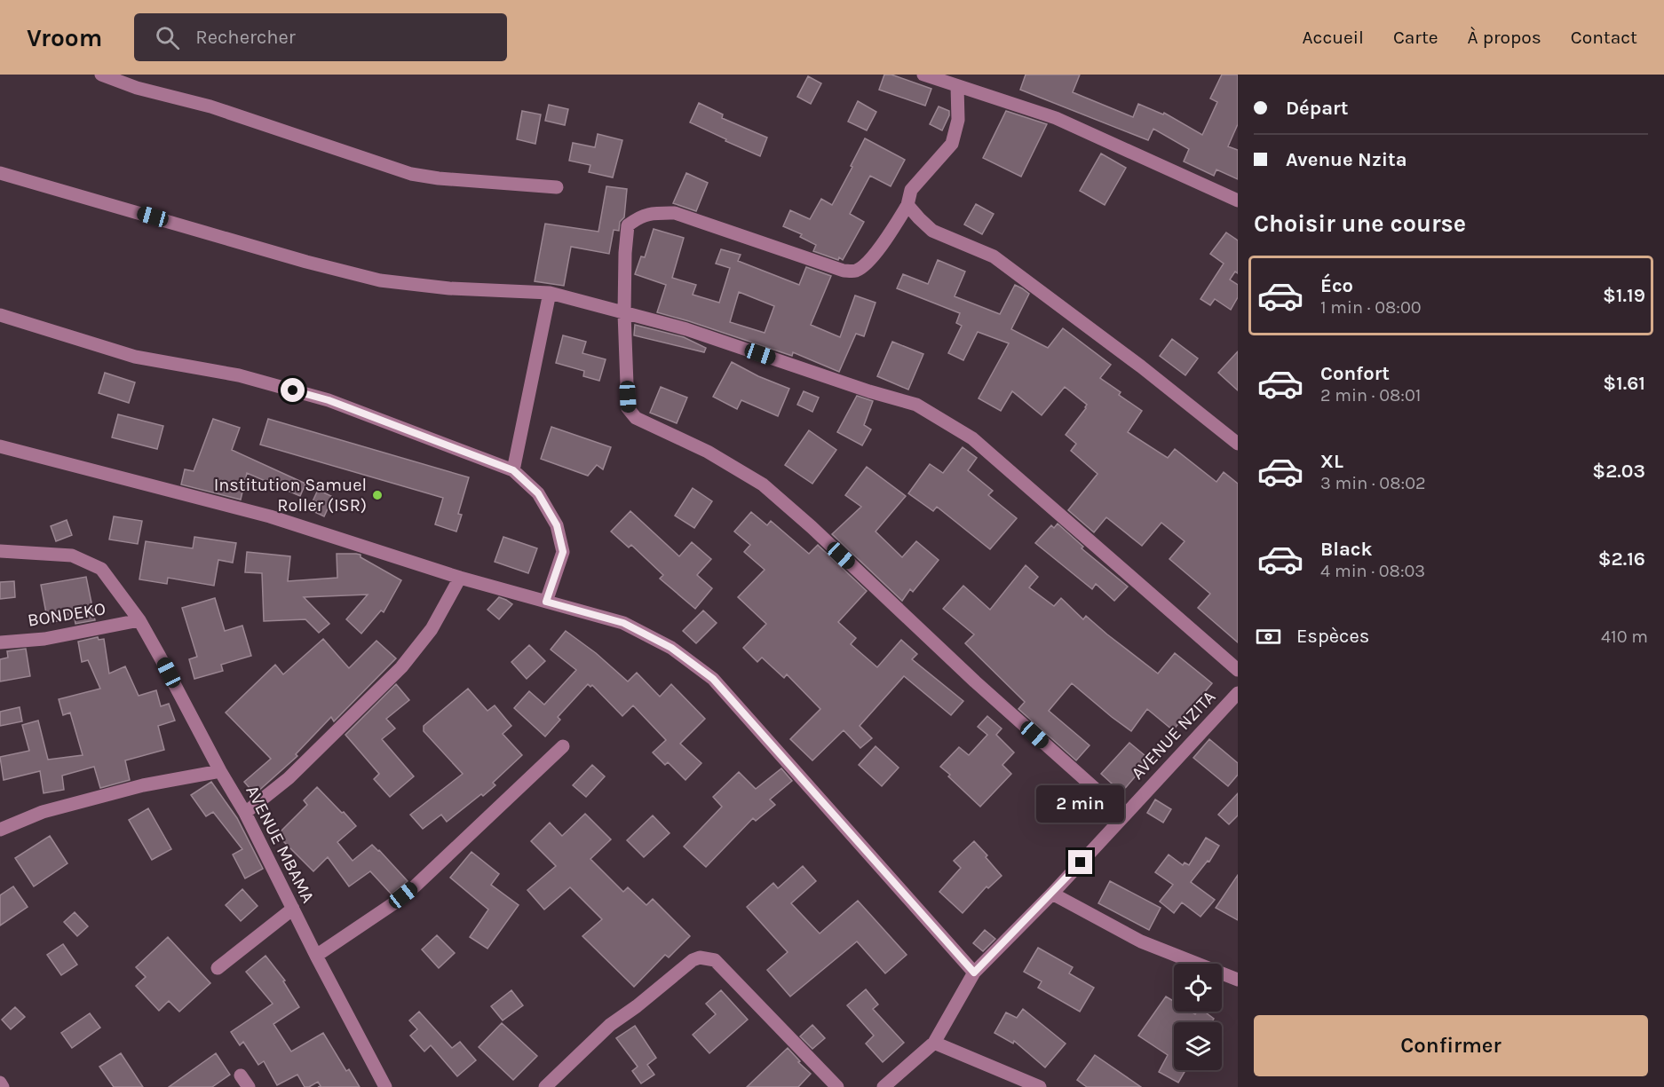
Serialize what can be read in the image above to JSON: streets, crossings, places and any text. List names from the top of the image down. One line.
{"streets":{"street":["BONDEKO","AVENUE NZITA","AVENUE MBAMA"]},"crossings":[["BONDEKO","AVENUE MBAMA"]],"places":["Institution Samuel Roller (ISR)"],"page":{"header":"Vroom","search":"Rechercher","nav":["Accueil","Carte","À propos","Contact"],"banner":["Départ","Avenue Nzita"],"heading":"Choisir une course","list":[{"name":"Éco","note":"1 min · 08:00","value":"$1.19"},{"name":"Confort","note":"2 min · 08:01","value":"$1.61"},{"name":"XL","note":"3 min · 08:02","value":"$2.03"},{"name":"Black","note":"4 min · 08:03","value":"$2.16"}],"pay":["Espèces","410 m"],"bubble":"2 min","buttons":"Confirmer"}}
